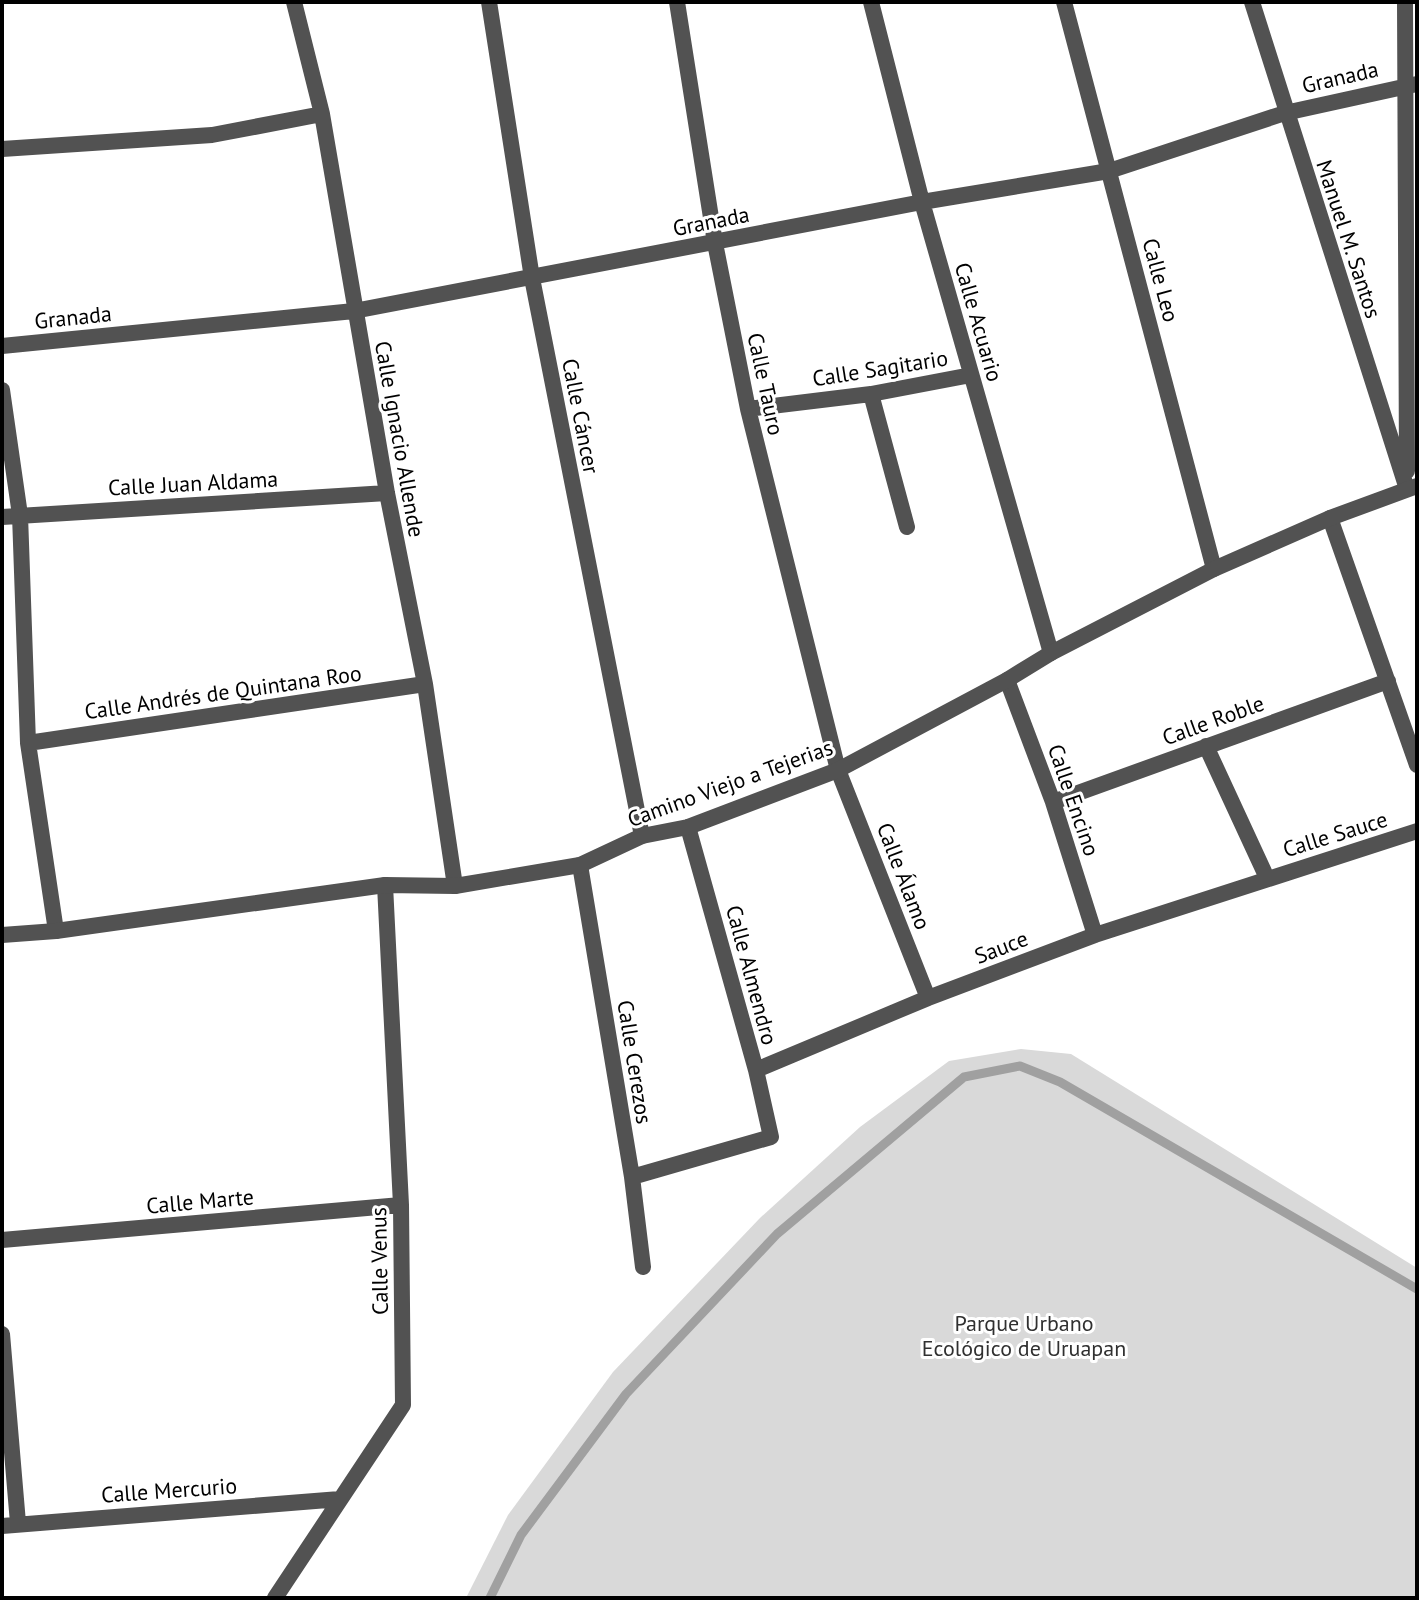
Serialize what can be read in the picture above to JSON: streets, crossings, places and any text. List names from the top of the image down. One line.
{"streets":{"street":["Granada","Manuel M. Santos","Calle Leo","Calle Acuario","Calle Sagitario","Calle Tauro","Calle Cáncer","Calle Ignacio Allende","Calle Juan Aldama","Calle Andrés de Quintana Roo","Calle Roble","Camino Viejo a Tejerias","Calle Encino","Calle Sauce","Calle Álamo","Sauce","Calle Almendro","Calle Cerezos","Calle Marte","Calle Venus","Calle Mercurio"]},"crossings":[["Granada","Manuel M. Santos"],["Granada","Calle Leo"],["Granada","Calle Acuario"],["Granada","Calle Tauro"],["Granada","Calle Cáncer"],["Granada","Calle Ignacio Allende"],["Manuel M. Santos","Camino Viejo a Tejerias"],["Calle Leo","Camino Viejo a Tejerias"],["Calle Acuario","Calle Sagitario"],["Calle Acuario","Camino Viejo a Tejerias"],["Calle Sagitario","Calle Tauro"],["Calle Tauro","Camino Viejo a Tejerias"],["Calle Tauro","Calle Álamo"],["Calle Cáncer","Camino Viejo a Tejerias"],["Calle Ignacio Allende","Calle Juan Aldama"],["Calle Ignacio Allende","Calle Andrés de Quintana Roo"],["Calle Ignacio Allende","Camino Viejo a Tejerias"],["Calle Roble","Calle Encino"],["Camino Viejo a Tejerias","Calle Encino"],["Camino Viejo a Tejerias","Calle Álamo"],["Camino Viejo a Tejerias","Calle Almendro"],["Camino Viejo a Tejerias","Calle Cerezos"],["Camino Viejo a Tejerias","Calle Venus"],["Calle Encino","Sauce"],["Calle Sauce","Sauce"],["Calle Álamo","Sauce"],["Sauce","Calle Almendro"],["Calle Almendro","Calle Cerezos"],["Calle Marte","Calle Venus"],["Calle Venus","Calle Mercurio"]],"parks":["Parque Urbano Ecológico de Uruapan"]}
